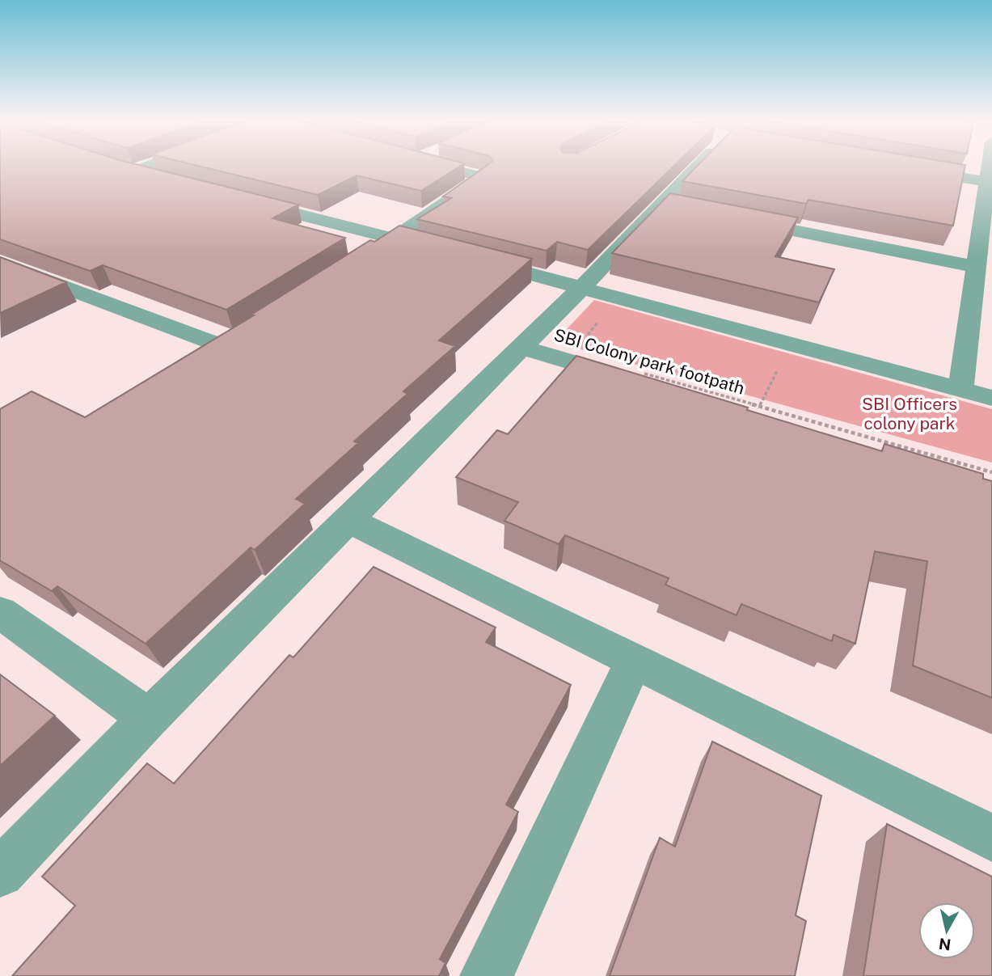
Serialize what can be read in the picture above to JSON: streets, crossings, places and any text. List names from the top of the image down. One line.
{"streets":{"path":["SBI Colony park footpath"]},"parks":["SBI Officers colony park"],"north":"bottom"}
